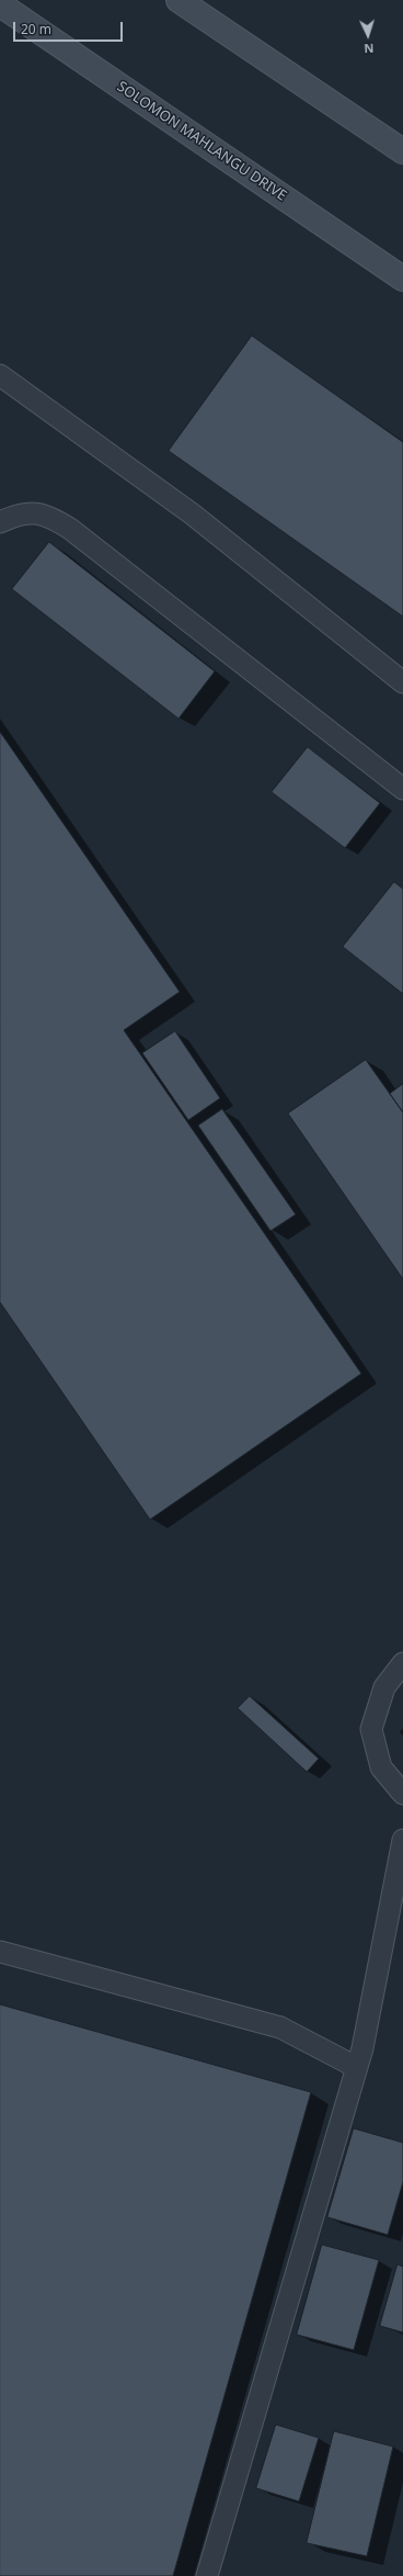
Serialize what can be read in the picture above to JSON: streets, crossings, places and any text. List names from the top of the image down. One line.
{"streets":{"main road":["SOLOMON MAHLANGU DRIVE"]},"scale_bar":"20 m","north":"bottom"}
